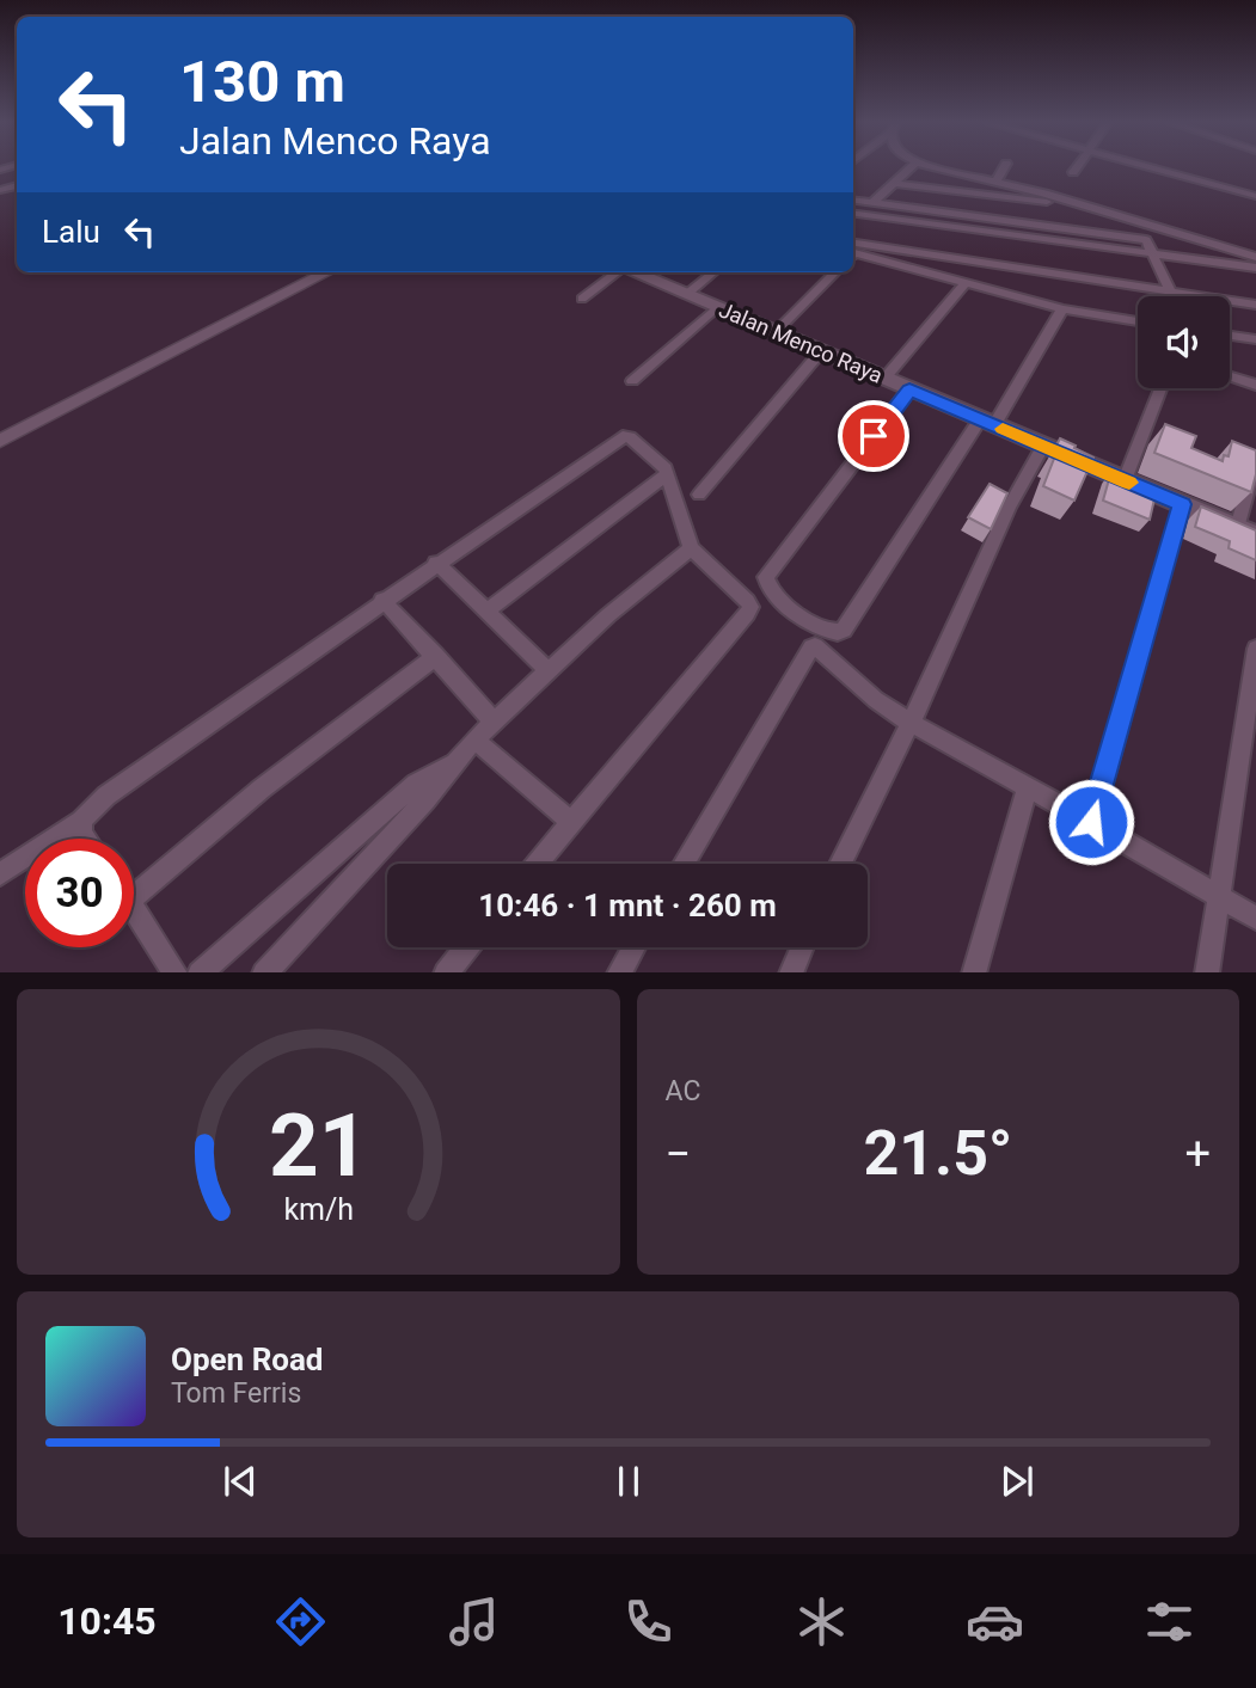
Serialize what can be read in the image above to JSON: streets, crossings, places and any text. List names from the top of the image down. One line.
{"streets":{"main road":["Jalan Menco Raya"]},"page":{"turn":["130 m","Jalan Menco Raya"],"then":"Lalu","limit":"30","trip":"10:46 · 1 mnt · 260 m","tile":"AC","heat":["−","21.5°","+"],"song":["Open Road","Tom Ferris"],"tabs":"10:45","gauge":["21","km/h"]}}
